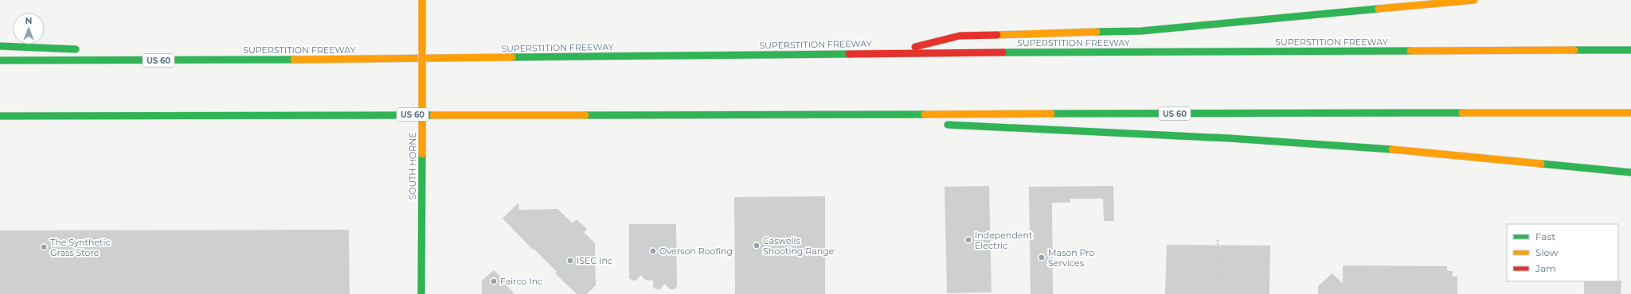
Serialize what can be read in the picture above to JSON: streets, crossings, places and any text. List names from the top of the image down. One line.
{"streets":{"main road":["SUPERSTITION FREEWAY","US 60","SOUTH HORNE"]},"places":["Independent Electric","Caswells Shooting Range","The Synthetic Grass Store","Overson Roofing","Mason Pro Services","ISEC Inc","Fairco Inc"],"legend":["Fast","Slow","Jam"],"north":"top"}
